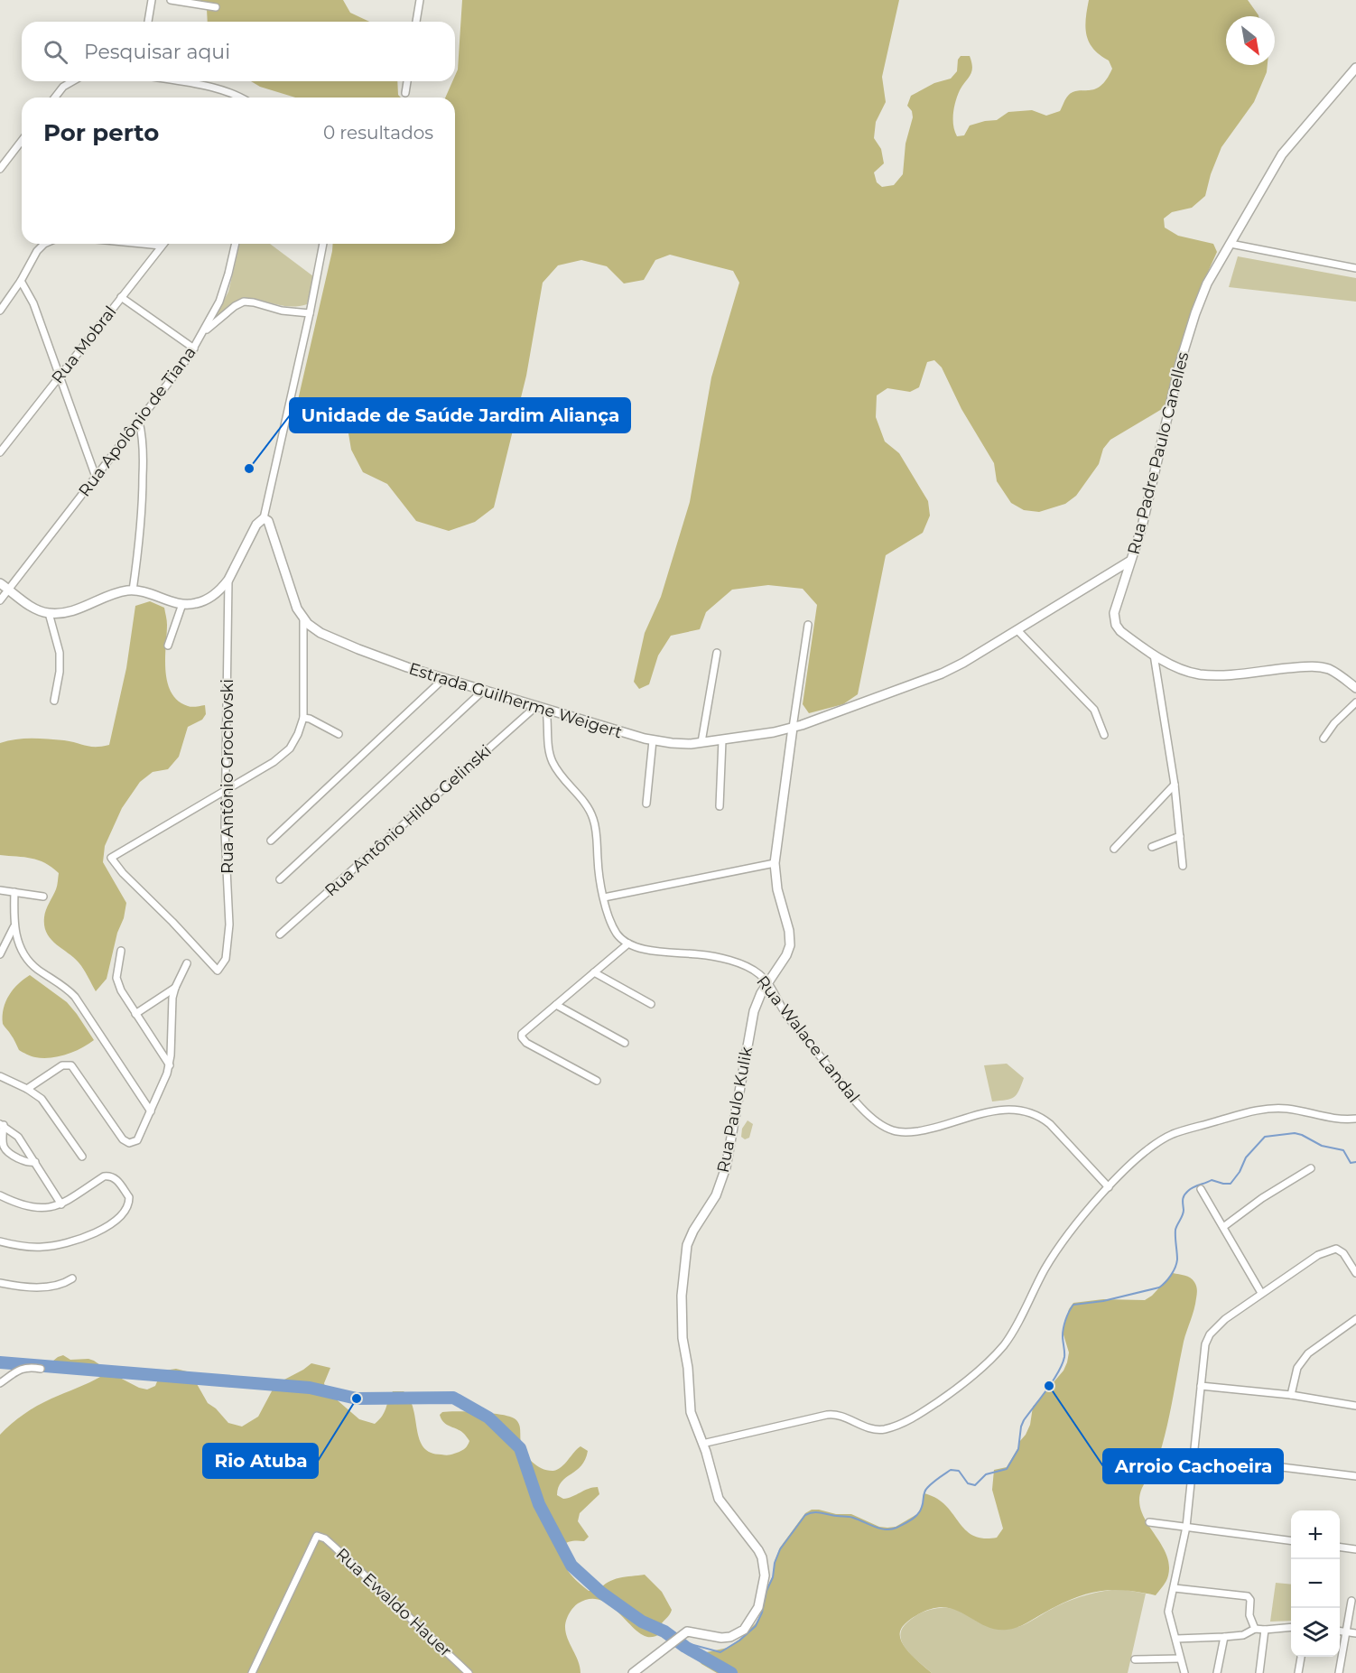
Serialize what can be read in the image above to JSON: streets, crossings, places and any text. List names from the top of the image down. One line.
{"streets":{"street":["Rua Mobral","Rua Apolônio de Tiana","Rua Padre Paulo Canelles","Estrada Guilherme Weigert","Rua Antônio Grochovski","Rua Antônio Hildo Gelinski","Rua Walace Landal","Rua Paulo Kulik","Rua Ewaldo Hauer"]},"crossings":[["Rua Padre Paulo Canelles","Estrada Guilherme Weigert"],["Estrada Guilherme Weigert","Rua Antônio Hildo Gelinski"],["Estrada Guilherme Weigert","Rua Paulo Kulik"],["Rua Walace Landal","Rua Paulo Kulik"]],"places":["Unidade de Saúde Jardim Aliança","Arroio Cachoeira","Rio Atuba"],"north":"bottom right","page":{"search":"Pesquisar aqui","heading":["Por perto","0 resultados"],"map_buttons":["+","−"]}}
